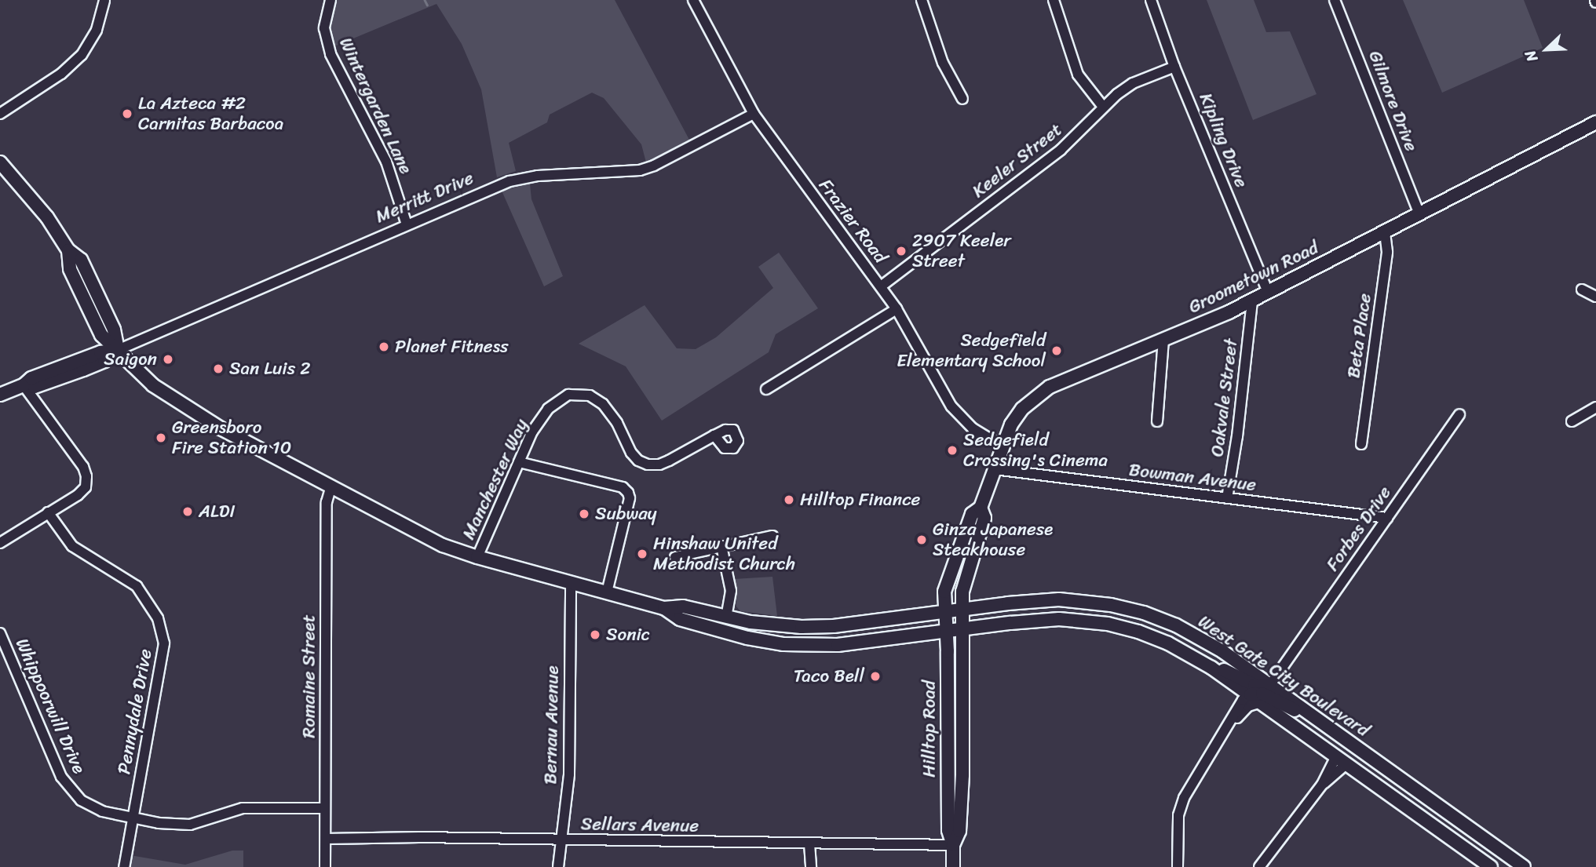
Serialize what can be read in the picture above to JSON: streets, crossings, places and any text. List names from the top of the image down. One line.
{"streets":{"main road":["Merritt Drive","Groometown Road","West Gate City Boulevard","Hilltop Road"],"street":["Gilmore Drive","Wintergarden Lane","Kipling Drive","Keeler Street","Frazier Road","Beta Place","Oakvale Street","Bowman Avenue","Manchester Way","Forbes Drive","Romaine Street","Whippoorwill Drive","Pennydale Drive","Bernau Avenue","Sellars Avenue"]},"crossings":[["Gilmore Drive","Groometown Road"],["Wintergarden Lane","Merritt Drive"],["Kipling Drive","Keeler Street"],["Kipling Drive","Groometown Road"],["Keeler Street","Frazier Road"],["Merritt Drive","Frazier Road"],["Merritt Drive","West Gate City Boulevard"],["Frazier Road","Groometown Road"],["Groometown Road","Beta Place"],["Groometown Road","Oakvale Street"],["Groometown Road","Bowman Avenue"],["Groometown Road","West Gate City Boulevard"],["Groometown Road","Hilltop Road"],["Oakvale Street","Bowman Avenue"],["Bowman Avenue","Forbes Drive"],["Manchester Way","West Gate City Boulevard"],["Forbes Drive","West Gate City Boulevard"],["Romaine Street","West Gate City Boulevard"],["Romaine Street","Whippoorwill Drive"],["Romaine Street","Sellars Avenue"],["West Gate City Boulevard","Bernau Avenue"],["West Gate City Boulevard","Hilltop Road"],["Whippoorwill Drive","Pennydale Drive"],["Bernau Avenue","Sellars Avenue"],["Hilltop Road","Sellars Avenue"]],"places":["La Azteca #2 Carnitas Barbacoa","2907 Keeler Street","Planet Fitness","Sedgefield Elementary School","Saigon","San Luis 2","Greensboro Fire Station 10","Sedgefield Crossing's Cinema","Hilltop Finance","ALDI","Subway","Ginza Japanese Steakhouse","Hinshaw United Methodist Church","Sonic","Taco Bell"],"north":"bottom left"}
